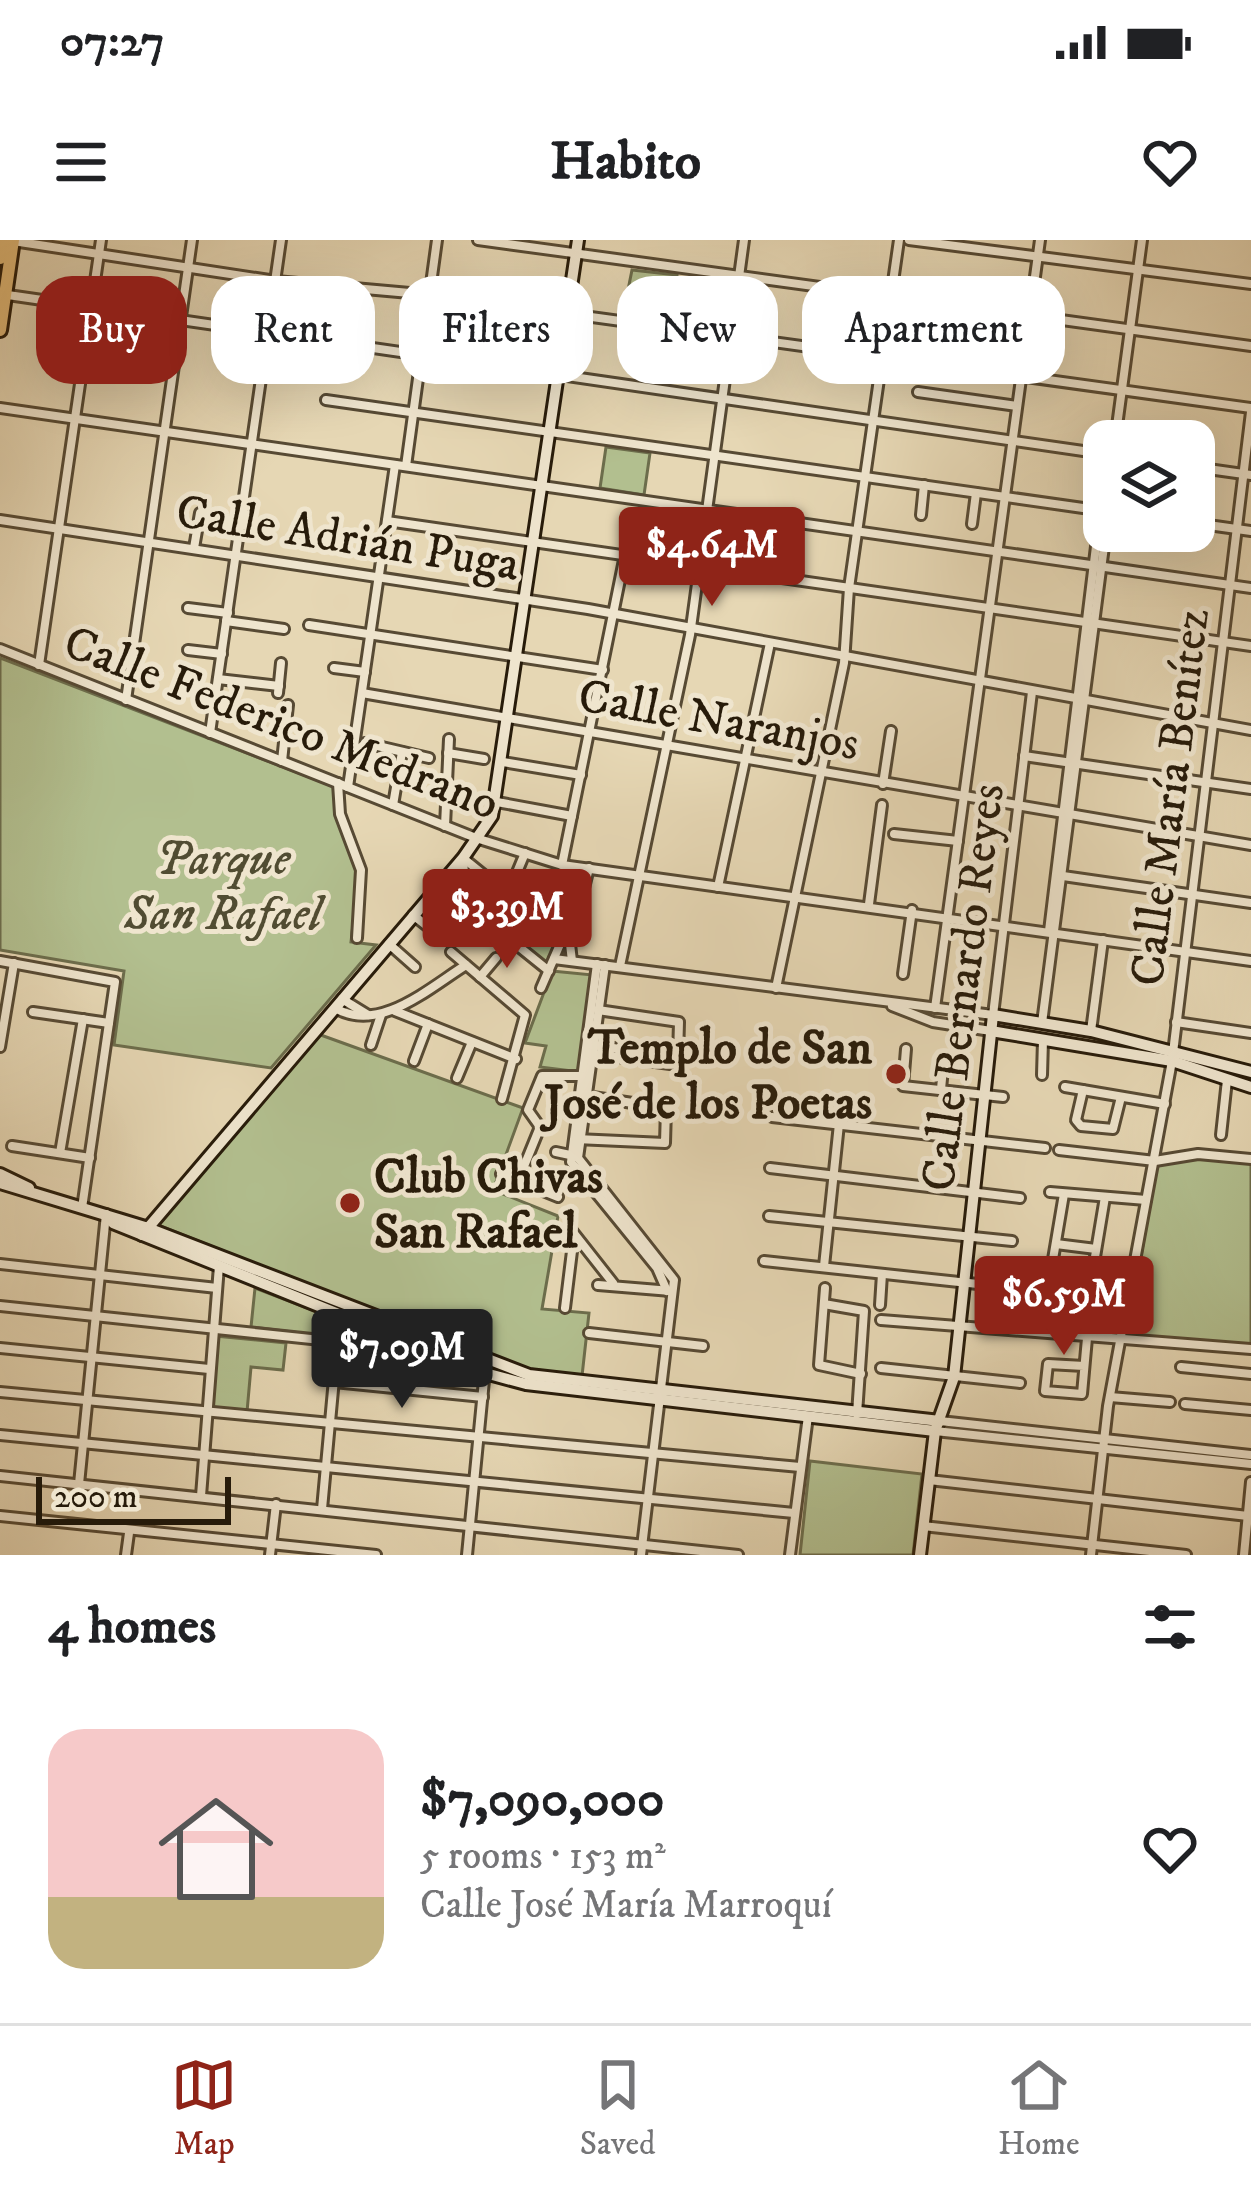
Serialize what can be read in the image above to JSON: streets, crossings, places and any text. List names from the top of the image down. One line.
{"streets":{"street":["Calle Adrián Puga","Calle Naranjos","Calle Federico Medrano","Calle María Benítez","Calle Bernardo Reyes"]},"crossings":[["Calle Adrián Puga","Calle María Benítez"],["Calle Adrián Puga","Calle Bernardo Reyes"],["Calle Naranjos","Calle María Benítez"],["Calle Naranjos","Calle Bernardo Reyes"],["Calle Federico Medrano","Calle María Benítez"],["Calle Federico Medrano","Calle Bernardo Reyes"]],"parks":["Parque San Rafael"],"places":["Templo de San José de los Poetas","Club Chivas San Rafael"],"scale_bar":"200 m","page":{"status":"07:27","header":"Habito","chip":["Buy","Rent","Filters","New","Apartment"],"price":["$4.64M","$3.39M","$6.59M","$7.09M"],"scale":"200 m","heading":"4 homes","list":[{"name":"$7,090,000","note":"5 rooms · 153 m² · Calle José María Marroquí"}],"tabs":["Map","Saved","Home"]}}
